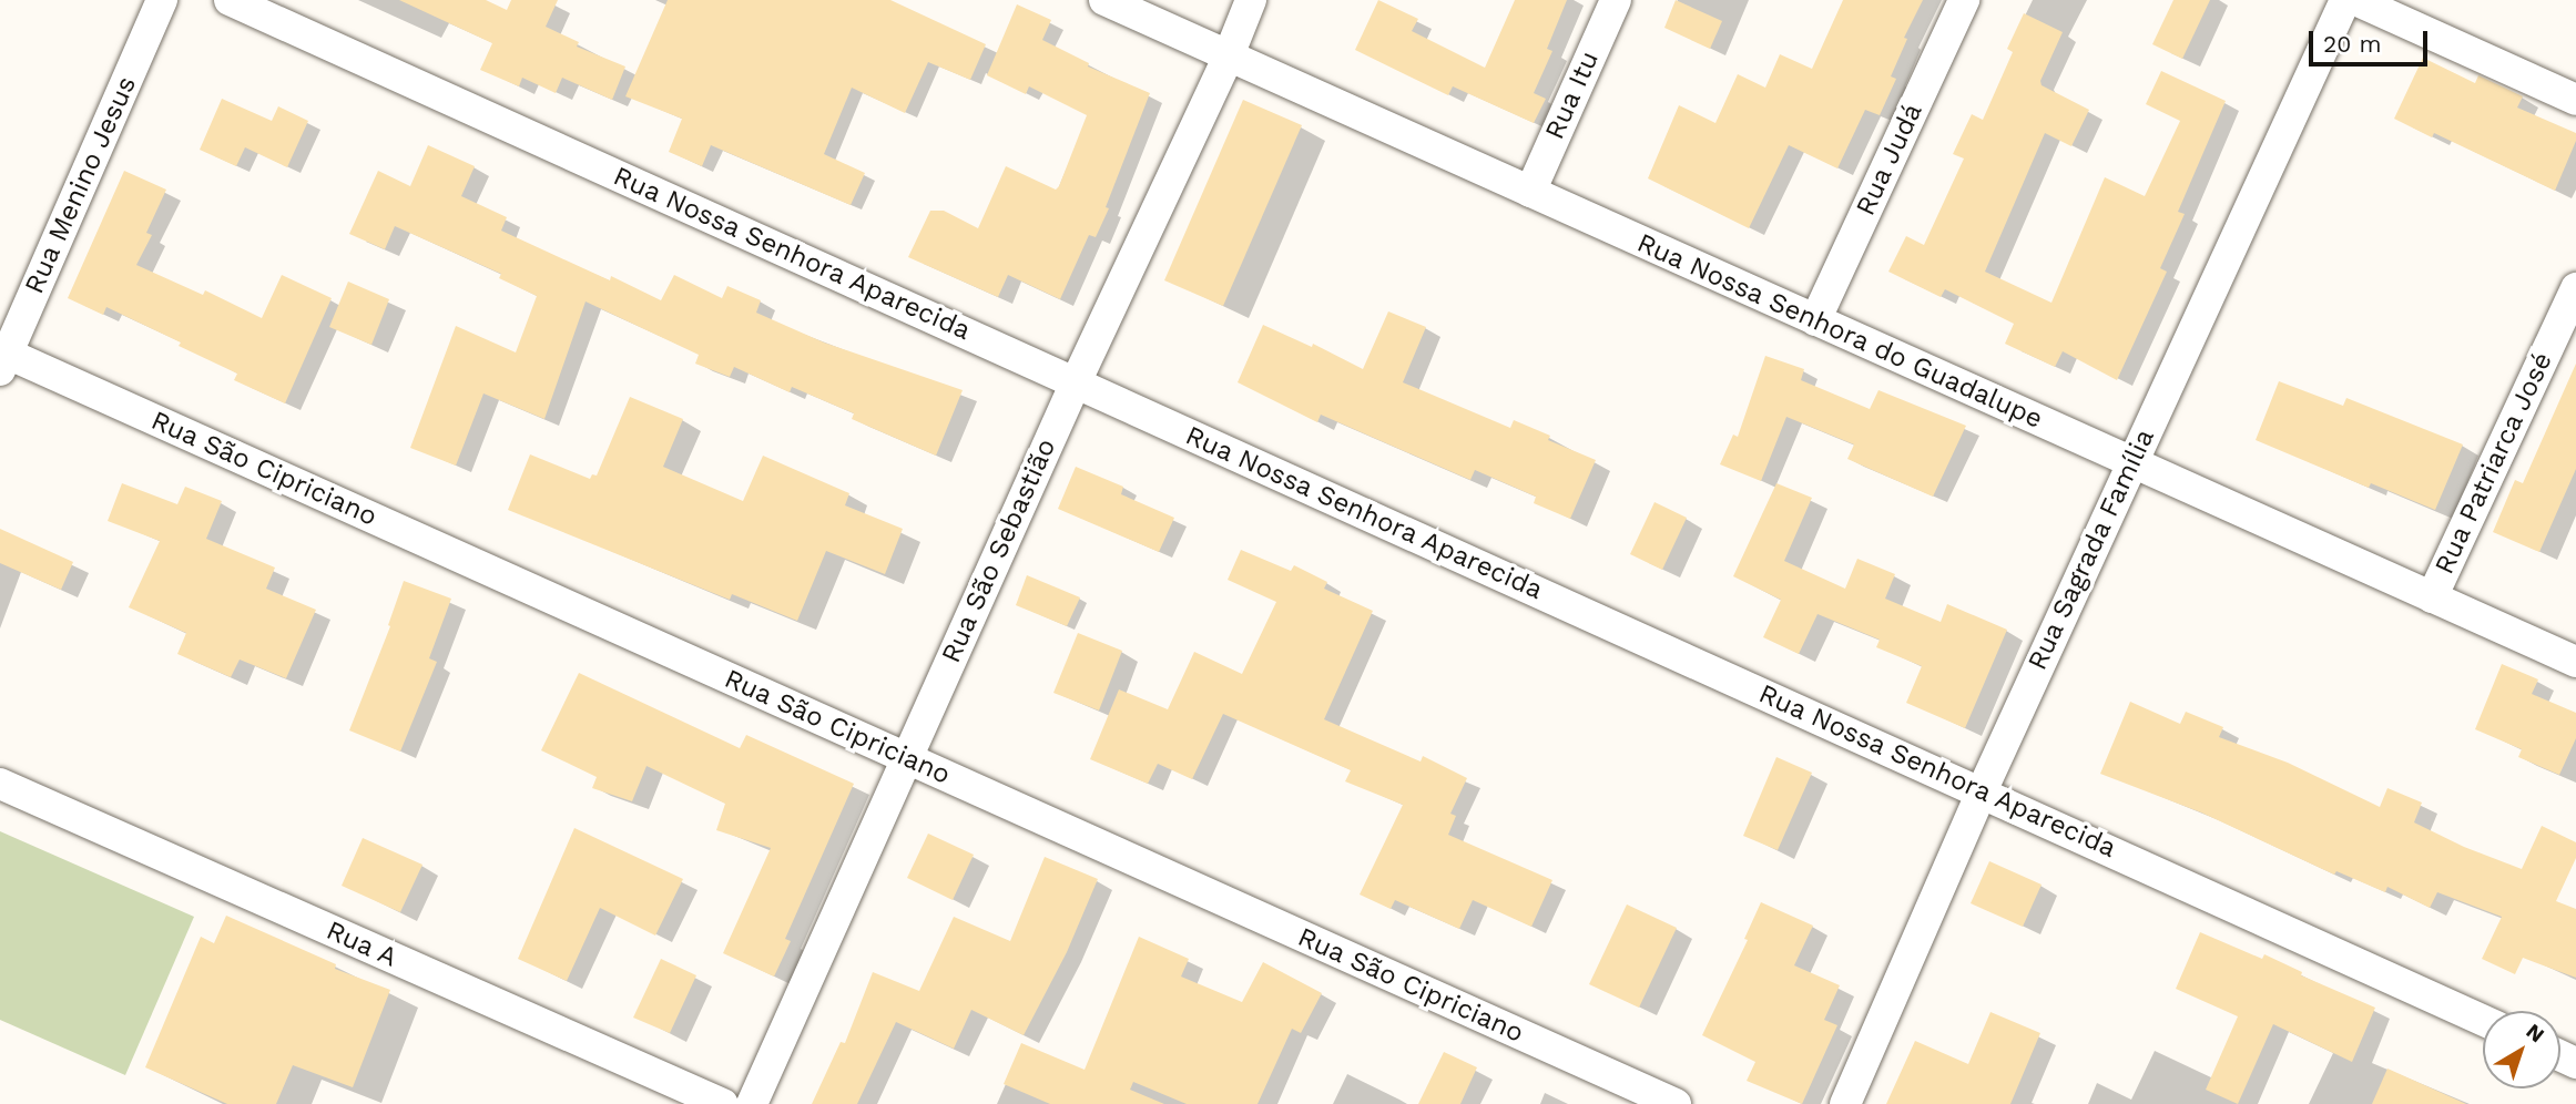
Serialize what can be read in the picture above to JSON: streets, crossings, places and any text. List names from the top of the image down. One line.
{"streets":{"street":["Rua Itu","Rua Judá","Rua Menino Jesus","Rua Nossa Senhora Aparecida","Rua Nossa Senhora do Guadalupe","Rua Patriarca José","Rua São Cipriciano","Rua Sagrada Família","Rua São Sebastião","Rua A"]},"crossings":[["Rua Itu","Rua Nossa Senhora do Guadalupe"],["Rua Judá","Rua Nossa Senhora do Guadalupe"],["Rua Menino Jesus","Rua São Cipriciano"],["Rua Nossa Senhora Aparecida","Rua Sagrada Família"],["Rua Nossa Senhora Aparecida","Rua São Sebastião"],["Rua Nossa Senhora do Guadalupe","Rua Patriarca José"],["Rua Nossa Senhora do Guadalupe","Rua Sagrada Família"],["Rua Nossa Senhora do Guadalupe","Rua São Sebastião"],["Rua São Cipriciano","Rua São Sebastião"]],"scale_bar":"20 m","north":"top right"}
